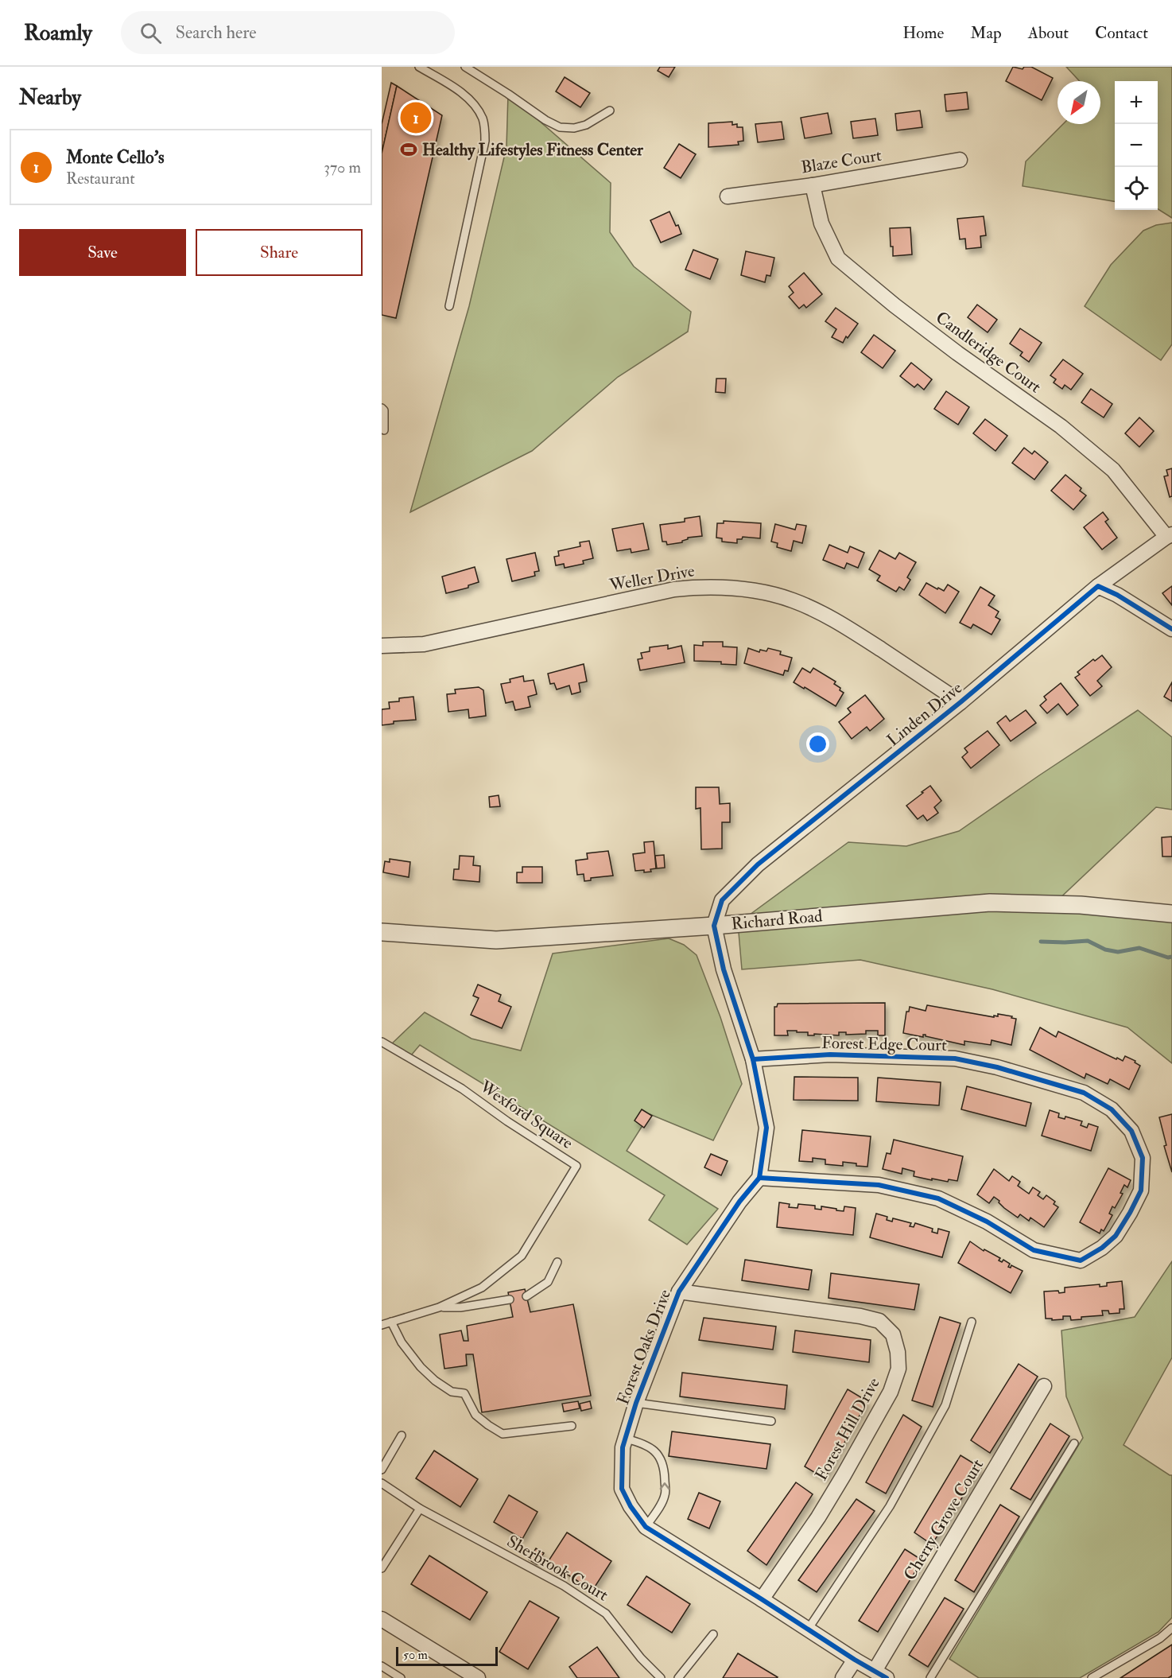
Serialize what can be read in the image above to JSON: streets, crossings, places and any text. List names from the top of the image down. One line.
{"streets":{"street":["Blaze Court","Candleridge Court","Weller Drive","Linden Drive","Richard Road","Forest Edge Court","Forest Oaks Drive","Forest Hill Drive","Cherry Grove Court"],"lane":["Wexford Square","Sherbrook Court"]},"crossings":[["Blaze Court","Candleridge Court"],["Candleridge Court","Linden Drive"],["Weller Drive","Linden Drive"],["Linden Drive","Richard Road"],["Forest Edge Court","Forest Oaks Drive"],["Forest Oaks Drive","Forest Hill Drive"]],"places":{"sports":["Healthy Lifestyles Fitness Center"]},"scale_bar":"50 m","north":"bottom left","page":{"header":"Roamly","search":"Search here","nav":["Home","Map","About","Contact"],"heading":"Nearby","map_buttons":["+","−"],"pins":"1","list":[{"mark":"1","name":"Monte Cello's","note":"Restaurant","value":"370 m"}],"buttons":["Save","Share"],"scale":"50 m"}}
